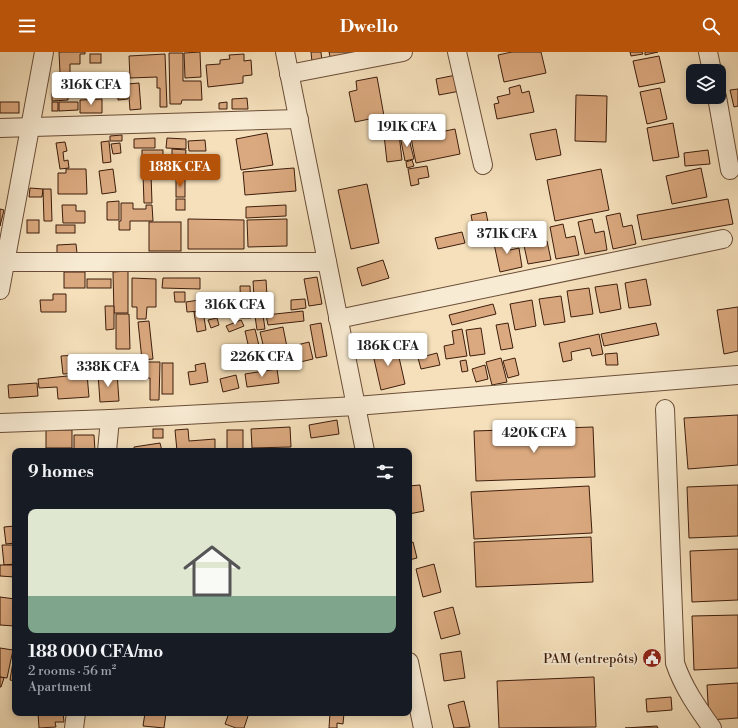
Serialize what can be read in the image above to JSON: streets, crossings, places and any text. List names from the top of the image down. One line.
{"places":{"public building":["PAM (entrepôts)"]},"page":{"header":"Dwello","price":["316K CFA","191K CFA","188K CFA","371K CFA","316K CFA","186K CFA","226K CFA","338K CFA","420K CFA"],"heading":"9 homes","list":[{"name":"188 000 CFA/mo","note":"2 rooms · 56 m² · Apartment"}]}}
